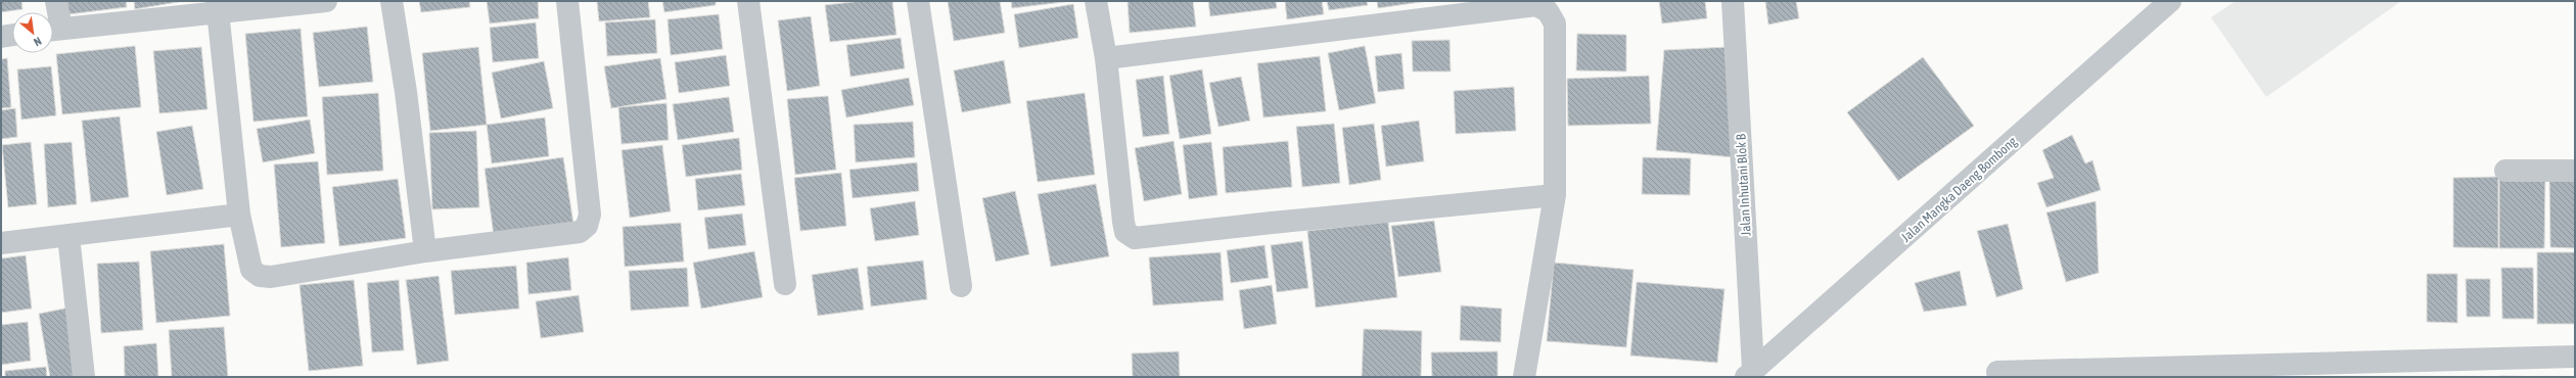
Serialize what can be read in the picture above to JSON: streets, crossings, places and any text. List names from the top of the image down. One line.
{"streets":{"street":["Jalan Inhutani Blok B","Jalan Mangka Daeng Bombong"]},"crossings":[["Jalan Inhutani Blok B","Jalan Mangka Daeng Bombong"]],"north":"bottom right"}
